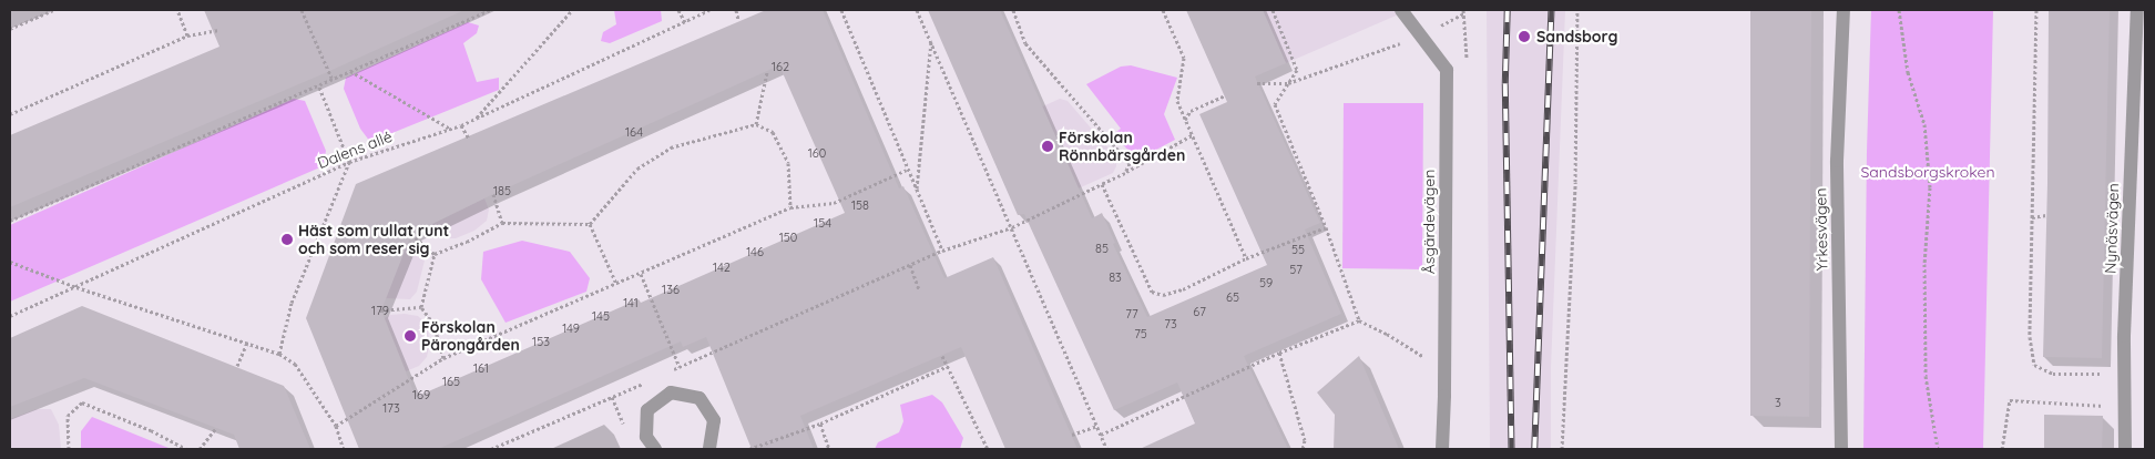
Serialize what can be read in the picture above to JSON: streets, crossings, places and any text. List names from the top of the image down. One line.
{"streets":{"street":["Åsgärdevägen","Nynäsvägen","Yrkesvägen"],"path":["Dalens allé"]},"parks":["Sandsborgskroken"],"places":["Sandsborg","Förskolan Rönnbärsgården","Häst som rullat runt och som reser sig","Förskolan Pärongården"],"house_numbers":["162","164","160","185","158","154","150","85","55","146","142","57","83","59","136","65","141","179","67","77","145","73","149","75","153","161","165","169","3","173"]}
